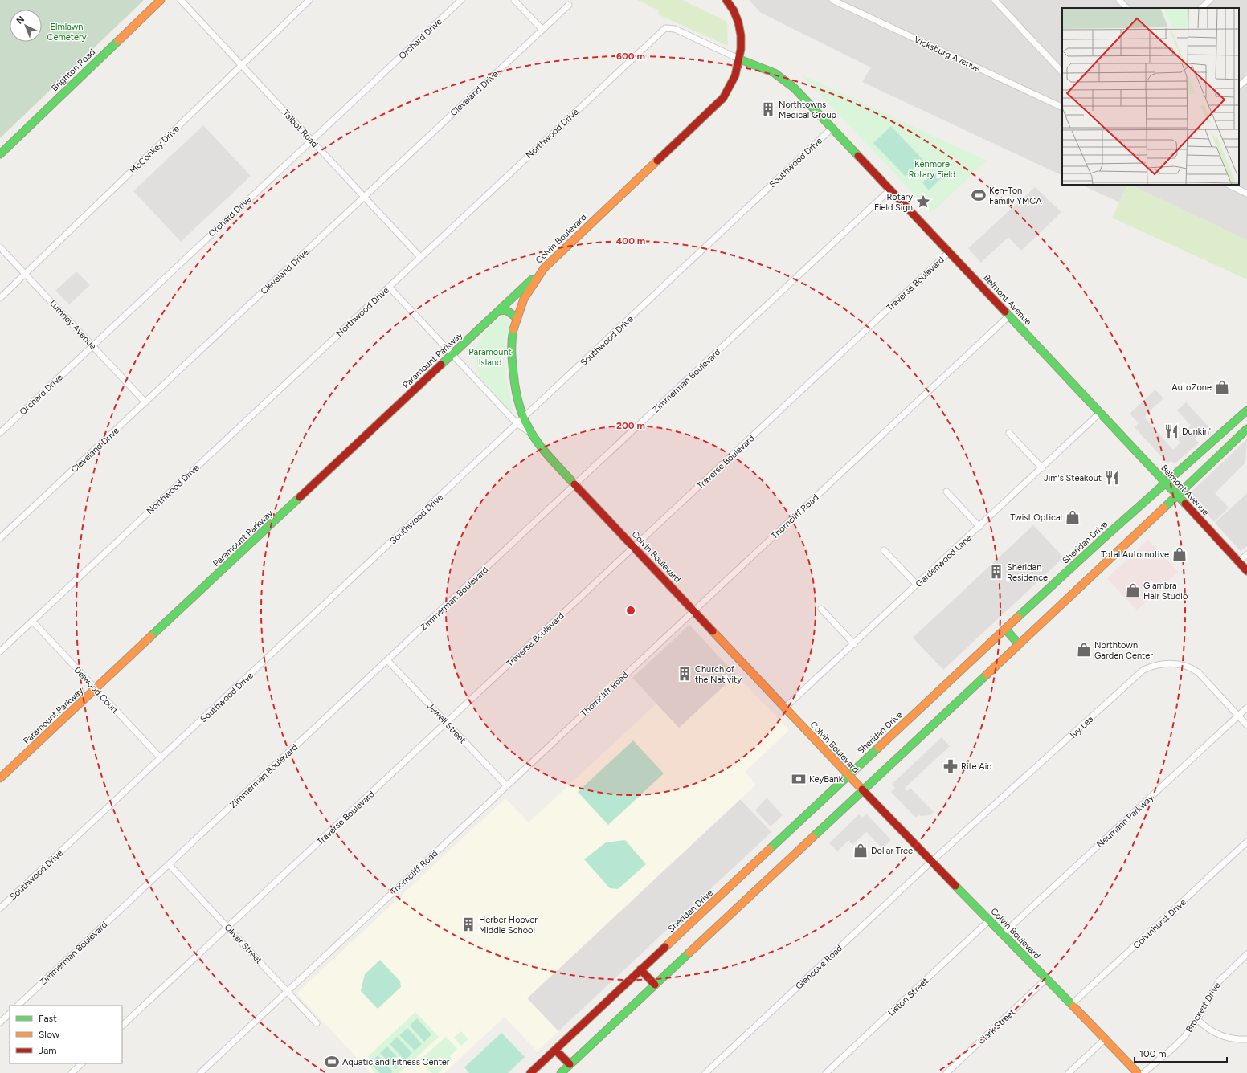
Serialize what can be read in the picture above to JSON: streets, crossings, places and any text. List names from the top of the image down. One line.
{"streets":{"street":["Orchard Drive","Vicksburg Avenue","Brighton Road","Cleveland Drive","Talbot Road","Northwood Drive","McConkey Drive","Southwood Drive","Colvin Boulevard","Traverse Boulevard","Belmont Avenue","Lumney Avenue","Paramount Parkway","Zimmerman Boulevard","Thorncliff Road","Sheridan Drive","Gardenwood Lane","Delwood Court","Jewell Street","Ivy Lea","Neumann Parkway","Colvinhurst Drive","Oliver Street","Glencove Road","Liston Street","Brockett Drive","Clark Street"]},"crossings":[["Orchard Drive","Talbot Road"],["Orchard Drive","Lumney Avenue"],["Cleveland Drive","Talbot Road"],["Cleveland Drive","Lumney Avenue"],["Talbot Road","Northwood Drive"],["Talbot Road","McConkey Drive"],["Northwood Drive","Colvin Boulevard"],["Northwood Drive","Belmont Avenue"],["Northwood Drive","Delwood Court"],["McConkey Drive","Lumney Avenue"],["Southwood Drive","Colvin Boulevard"],["Southwood Drive","Belmont Avenue"],["Southwood Drive","Delwood Court"],["Colvin Boulevard","Traverse Boulevard"],["Colvin Boulevard","Belmont Avenue"],["Colvin Boulevard","Paramount Parkway"],["Colvin Boulevard","Zimmerman Boulevard"],["Colvin Boulevard","Thorncliff Road"],["Colvin Boulevard","Sheridan Drive"],["Colvin Boulevard","Gardenwood Lane"],["Colvin Boulevard","Ivy Lea"],["Colvin Boulevard","Neumann Parkway"],["Colvin Boulevard","Colvinhurst Drive"],["Colvin Boulevard","Glencove Road"],["Colvin Boulevard","Liston Street"],["Colvin Boulevard","Clark Street"],["Traverse Boulevard","Belmont Avenue"],["Traverse Boulevard","Jewell Street"],["Traverse Boulevard","Oliver Street"],["Belmont Avenue","Zimmerman Boulevard"],["Belmont Avenue","Thorncliff Road"],["Belmont Avenue","Sheridan Drive"],["Belmont Avenue","Gardenwood Lane"],["Paramount Parkway","Delwood Court"],["Zimmerman Boulevard","Jewell Street"],["Zimmerman Boulevard","Oliver Street"],["Thorncliff Road","Jewell Street"],["Thorncliff Road","Oliver Street"],["Ivy Lea","Neumann Parkway"],["Ivy Lea","Glencove Road"]],"parks":["Elmlawn Cemetery","Kenmore Rotary Field","Paramount Island"],"places":{"building":["Northtowns Medical Group","Sheridan Residence","Church of the Nativity","Herber Hoover Middle School"],"sports":["Ken-Ton Family YMCA","Aquatic and Fitness Center"],"place":["Rotary Field Sign"],"shop":["AutoZone","Twist Optical","Total Automotive","Giambra Hair Studio","Northtown Garden Center","Dollar Tree"],"restaurant":["Dunkin'","Jim's Steakout"],"pharmacy":["Rite Aid"],"bank":["KeyBank"]},"legend":["Fast","Slow","Jam"],"scale_bar":"100 m","north":"top left","rings":["600 m","400 m","200 m"]}
